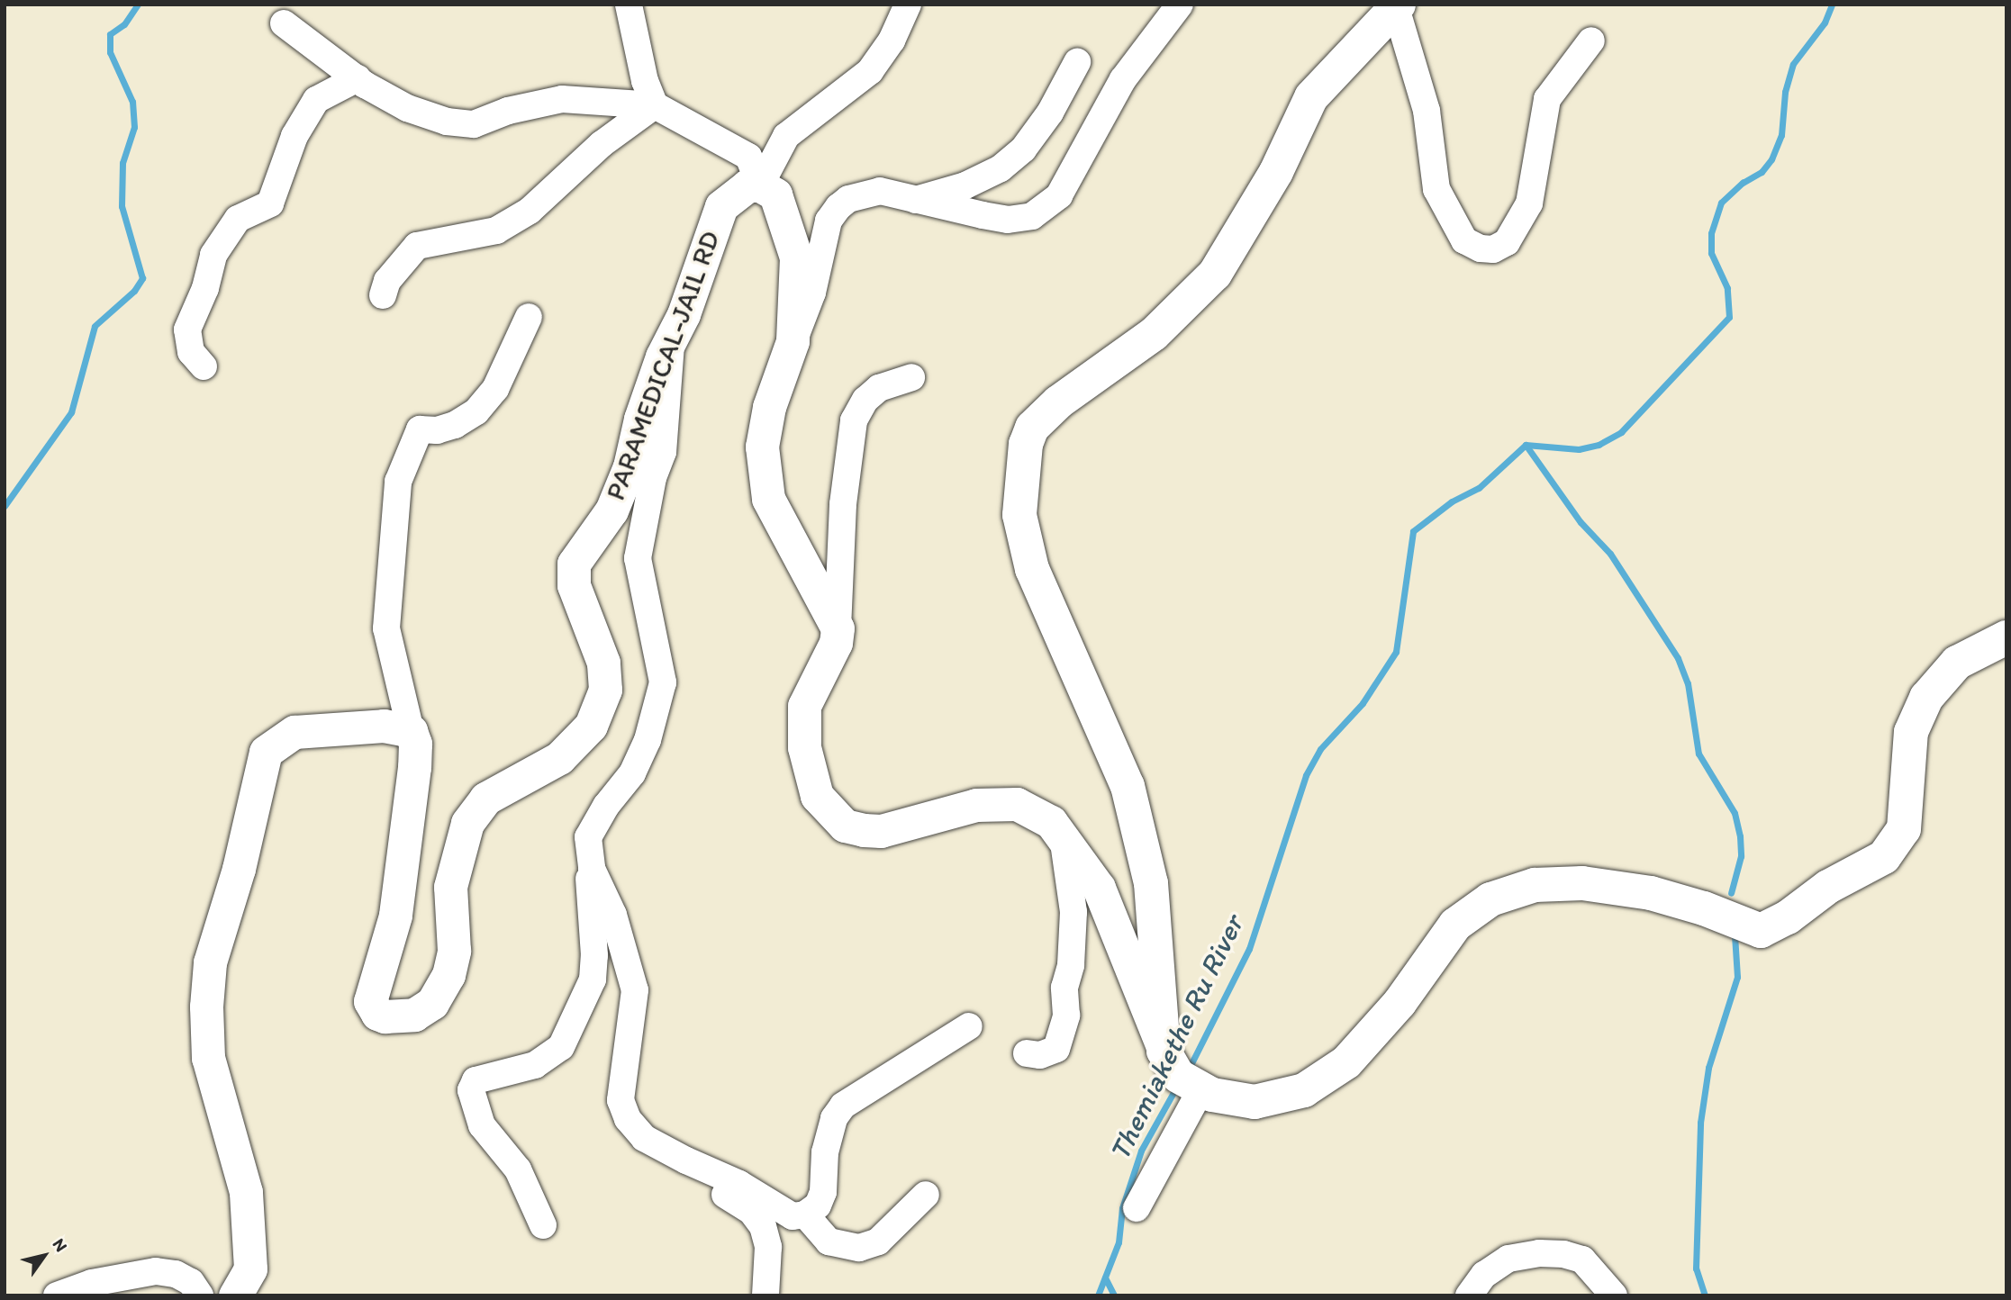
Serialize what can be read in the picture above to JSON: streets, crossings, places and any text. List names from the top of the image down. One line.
{"streets":{"main road":["PARAMEDICAL-JAIL RD"]},"water":["Themiakethe Ru River"],"north":"top right"}
